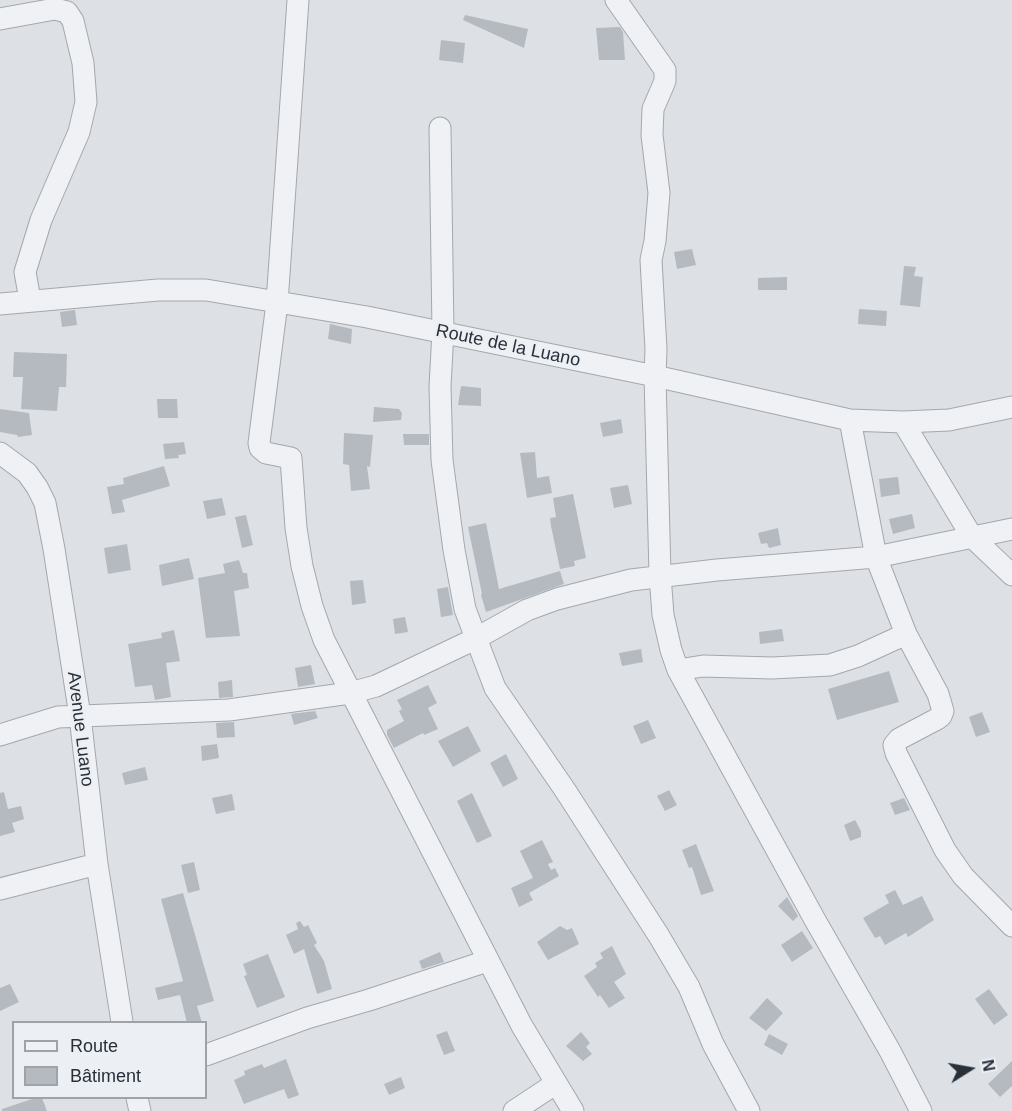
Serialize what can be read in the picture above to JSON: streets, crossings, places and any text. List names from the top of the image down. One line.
{"streets":{"street":["Route de la Luano","Avenue Luano"]},"legend":["Route","Bâtiment"],"north":"right"}
